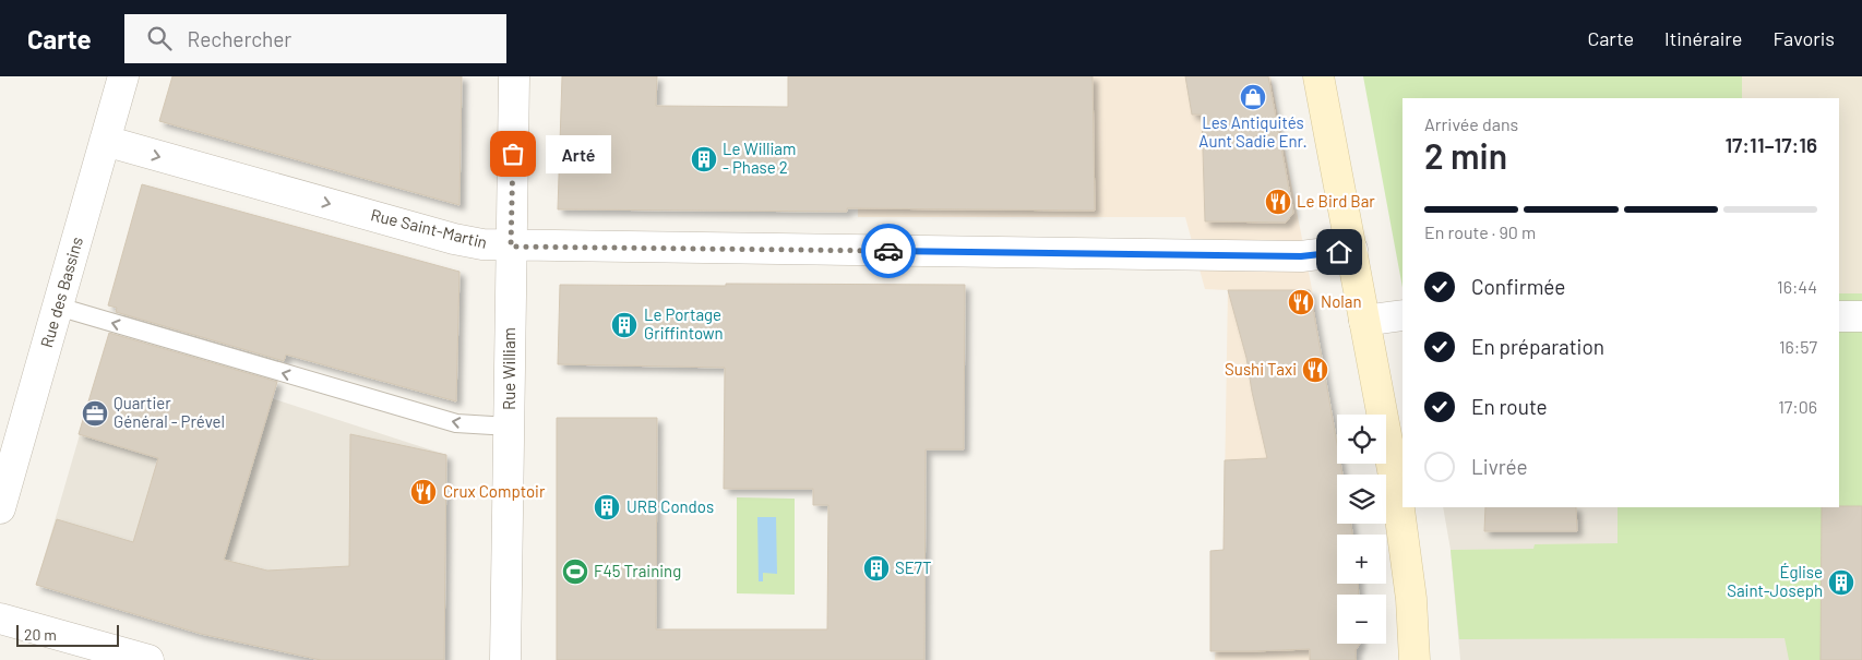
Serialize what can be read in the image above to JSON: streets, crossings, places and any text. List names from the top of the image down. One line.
{"streets":{"street":["Rue Saint-Martin","Rue des Bassins","Rue William"]},"crossings":[["Rue Saint-Martin","Rue des Bassins"],["Rue Saint-Martin","Rue William"]],"places":{"shop":["Les Antiquités Aunt Sadie Enr."],"other":["Arté"],"building":["Le William - Phase 2","Le Portage Griffintown","URB Condos","SE7T","Église Saint-Joseph"],"restaurant":["Le Bird Bar","Nolan","Sushi Taxi","Crux Comptoir"],"office":["Quartier Général - Prével"],"sports":["F45 Training"]},"scale_bar":"20 m","page":{"header":"Carte","search":"Rechercher","nav":["Carte","Itinéraire","Favoris"],"heading":["2 min","Arrivée dans","17:11–17:16"],"bubble":"Arté","bar":"En route · 90 m","list":[["Confirmée","16:44"],["En préparation","16:57"],["En route","17:06"],"Livrée"],"map_buttons":["+","−"],"scale":"20 m"}}
